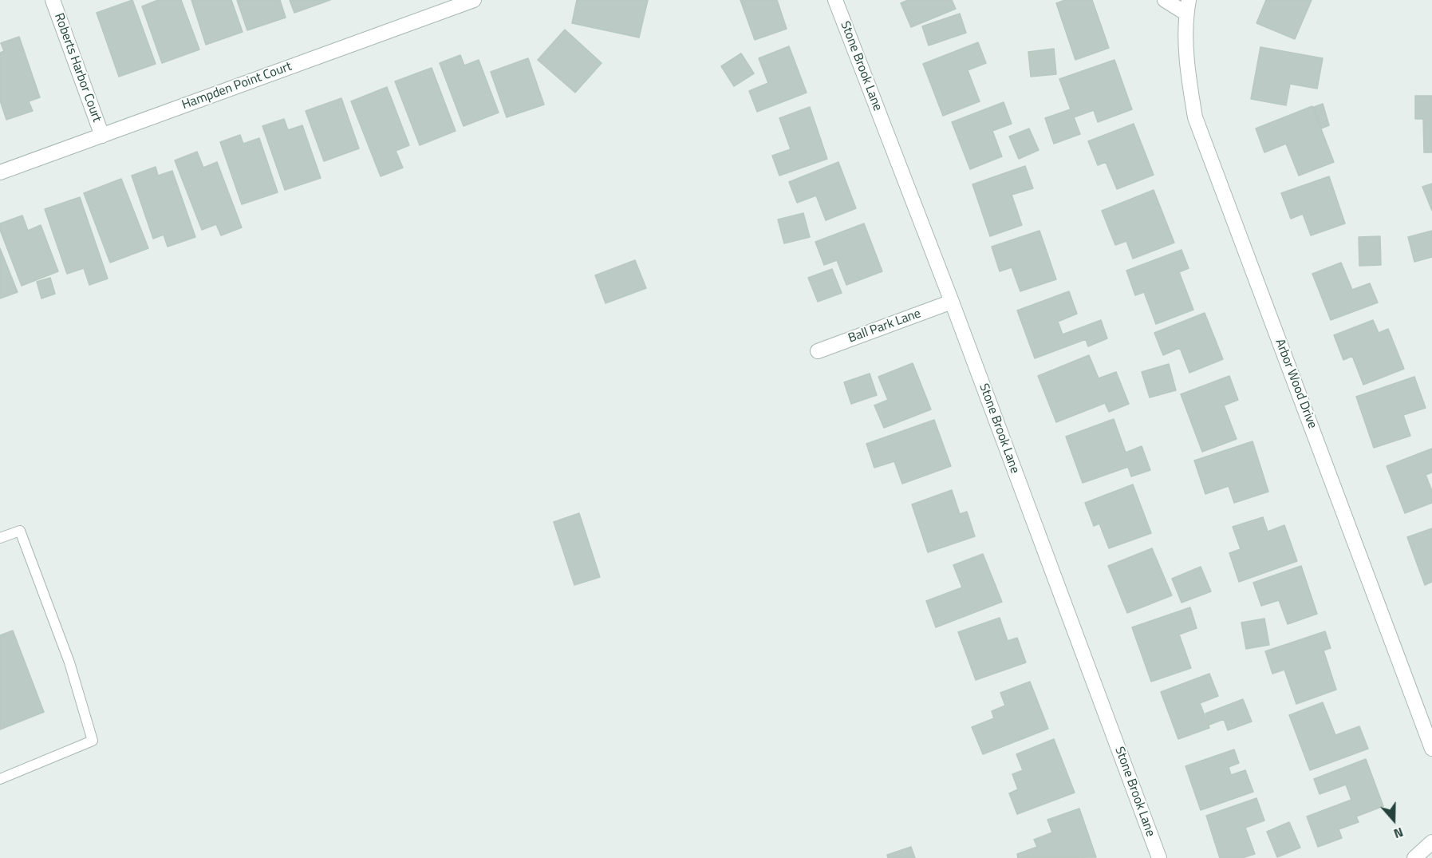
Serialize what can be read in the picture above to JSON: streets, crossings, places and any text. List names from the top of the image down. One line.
{"streets":{"street":["Stone Brook Lane","Roberts Harbor Court","Hampden Point Court","Ball Park Lane","Arbor Wood Drive"]},"crossings":[["Stone Brook Lane","Ball Park Lane"],["Roberts Harbor Court","Hampden Point Court"]],"north":"bottom"}
